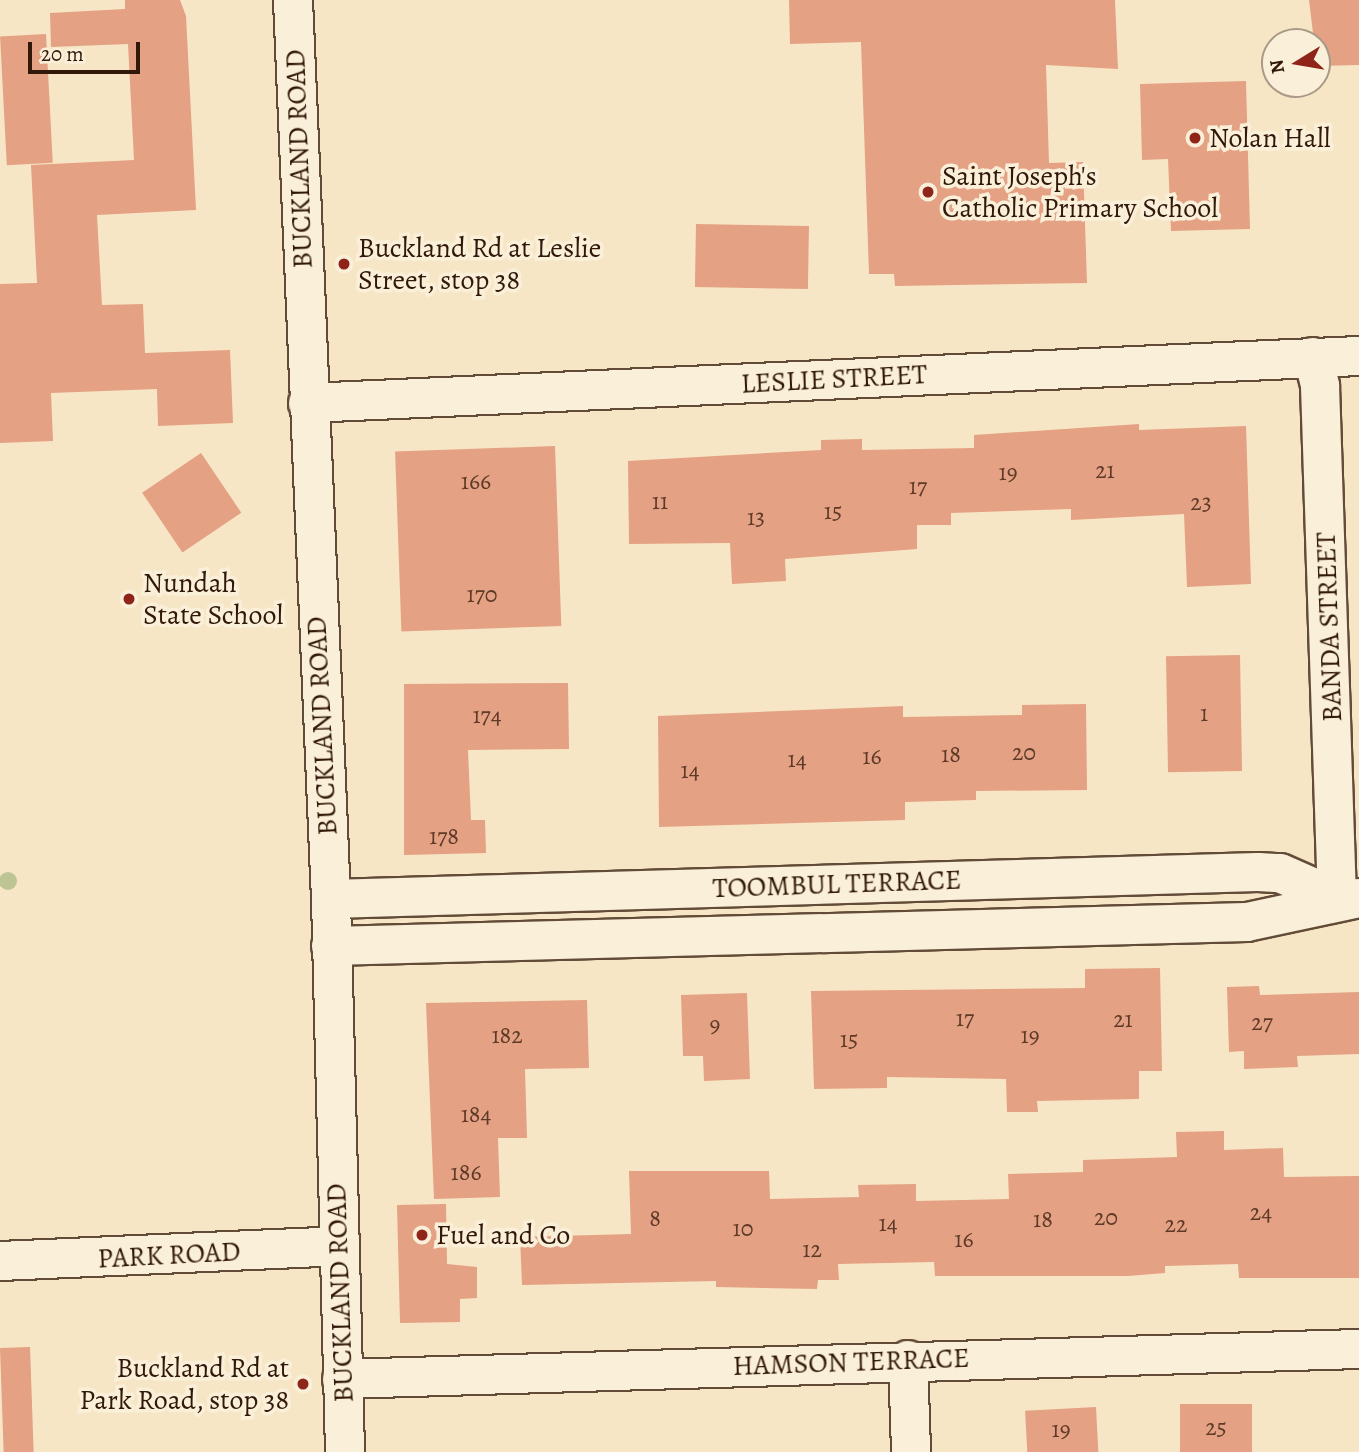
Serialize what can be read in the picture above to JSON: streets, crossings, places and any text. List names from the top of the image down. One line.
{"streets":{"street":["BUCKLAND ROAD","LESLIE STREET","BANDA STREET","TOOMBUL TERRACE","PARK ROAD","HAMSON TERRACE"]},"crossings":[["BUCKLAND ROAD","LESLIE STREET"],["BUCKLAND ROAD","TOOMBUL TERRACE"],["BUCKLAND ROAD","PARK ROAD"],["BUCKLAND ROAD","HAMSON TERRACE"],["LESLIE STREET","BANDA STREET"],["BANDA STREET","TOOMBUL TERRACE"]],"places":["Nolan Hall","Saint Joseph's Catholic Primary School","Buckland Rd at Leslie Street, stop 38","Nundah State School","Fuel and Co","Buckland Rd at Park Road, stop 38"],"house_numbers":["21","19","166","17","11","23","15","13","170","1","174","20","18","16","14","14","178","17","21","27","9","182","19","15","184","186","24","20","8","18","14","22","10","16","12","25","19"],"scale_bar":"20 m","north":"left"}
